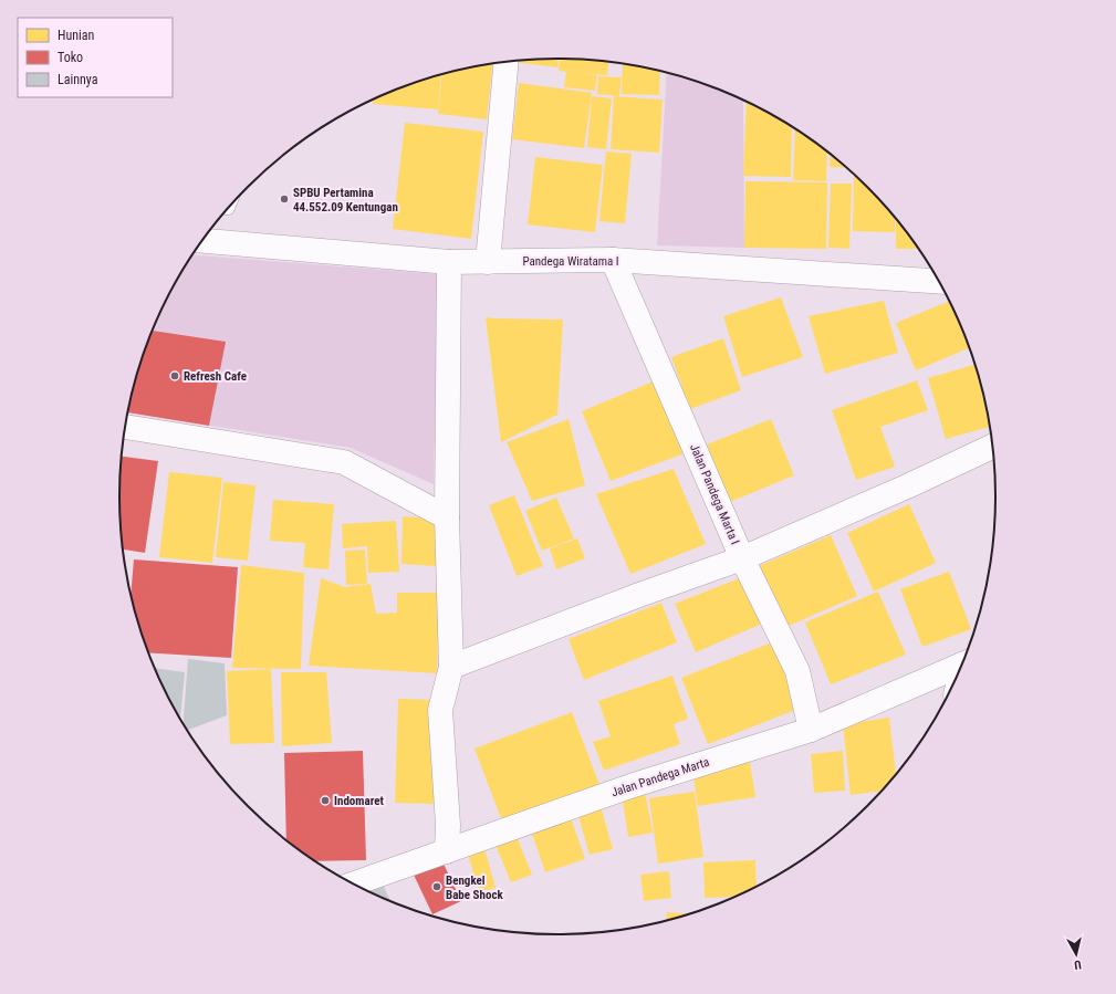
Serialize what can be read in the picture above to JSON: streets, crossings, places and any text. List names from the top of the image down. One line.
{"streets":{"street":["Pandega Wiratama I","Jalan Pandega Marta I","Jalan Pandega Marta"]},"crossings":[["Pandega Wiratama I","Jalan Pandega Marta I"],["Jalan Pandega Marta I","Jalan Pandega Marta"]],"places":["SPBU Pertamina 44.552.09 Kentungan","Refresh Cafe","Indomaret","Bengkel Babe Shock"],"legend":["Hunian","Toko","Lainnya"],"north":"bottom"}
